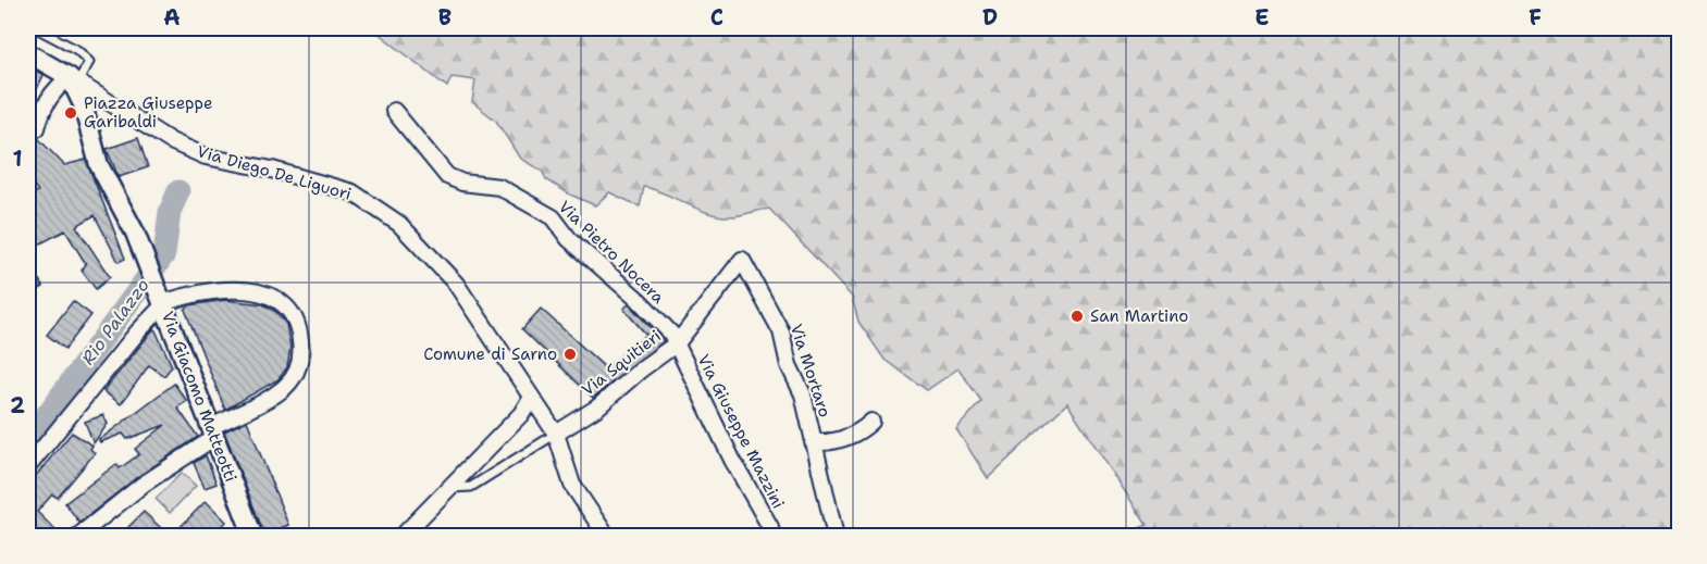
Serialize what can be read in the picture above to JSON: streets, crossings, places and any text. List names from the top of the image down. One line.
{"streets":{"street":["Via Diego De Liguori","Via Pietro Nocera","Via Squitieri","Via Mortaro","Via Giacomo Matteotti","Via Giuseppe Mazzini"]},"crossings":[["Via Diego De Liguori","Via Squitieri"],["Via Diego De Liguori","Via Giacomo Matteotti"],["Via Pietro Nocera","Via Squitieri"],["Via Pietro Nocera","Via Giuseppe Mazzini"],["Via Squitieri","Via Mortaro"],["Via Squitieri","Via Giuseppe Mazzini"]],"water":["Rio Palazzo"],"places":["Piazza Giuseppe Garibaldi","San Martino","Comune di Sarno"],"grid":{"columns":["A","B","C","D","E","F"],"rows":["1","2"]}}
